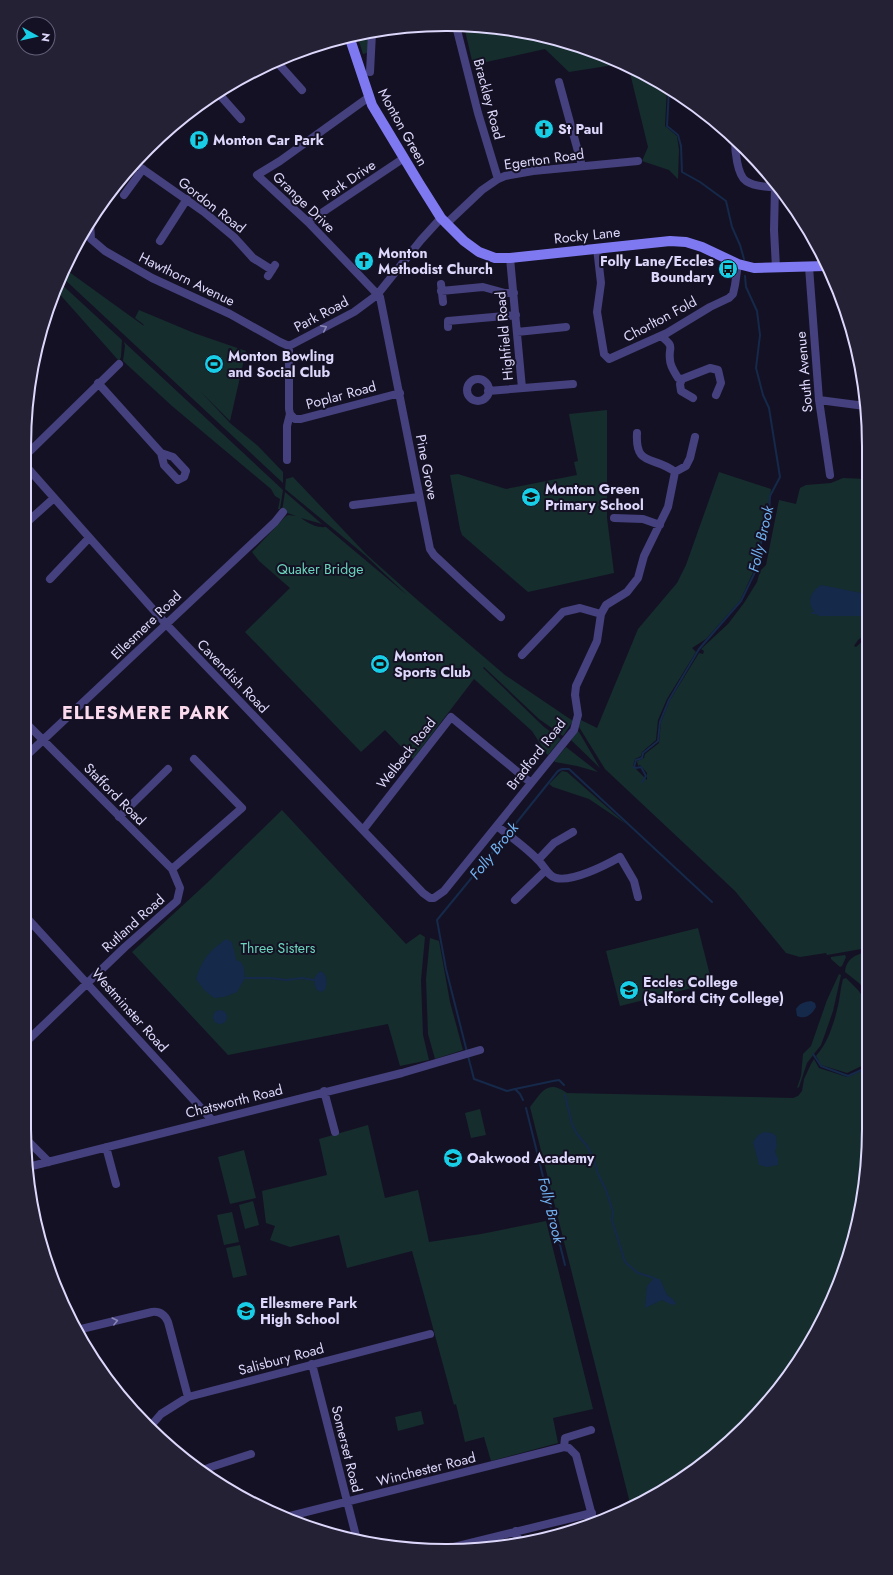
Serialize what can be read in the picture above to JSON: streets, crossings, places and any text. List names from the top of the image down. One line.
{"streets":{"main road":["Monton Green","Rocky Lane"],"street":["Brackley Road","Egerton Road","Park Drive","Grange Drive","Gordon Road","Hawthorn Avenue","Park Road","Chorlton Fold","Highfield Road","South Avenue","Poplar Road","Pine Grove","Ellesmere Road","Cavendish Road","Welbeck Road","Bradford Road","Stafford Road","Rutland Road","Westminster Road","Chatsworth Road","Salisbury Road","Somerset Road","Winchester Road"]},"crossings":[["Brackley Road","Egerton Road"],["Monton Green","Egerton Road"],["Monton Green","Park Drive"],["Monton Green","Grange Drive"],["Monton Green","Rocky Lane"],["Monton Green","Park Road"],["Egerton Road","Rocky Lane"],["Egerton Road","Park Road"],["Park Drive","Grange Drive"],["Grange Drive","Park Road"],["Grange Drive","Pine Grove"],["Rocky Lane","Park Road"],["Rocky Lane","Chorlton Fold"],["Rocky Lane","Highfield Road"],["Rocky Lane","South Avenue"],["Hawthorn Avenue","Park Road"],["Park Road","Poplar Road"],["Park Road","Pine Grove"],["Poplar Road","Pine Grove"],["Ellesmere Road","Cavendish Road"],["Ellesmere Road","Stafford Road"],["Cavendish Road","Welbeck Road"],["Cavendish Road","Bradford Road"],["Welbeck Road","Bradford Road"],["Stafford Road","Rutland Road"],["Rutland Road","Westminster Road"],["Westminster Road","Chatsworth Road"],["Salisbury Road","Somerset Road"],["Somerset Road","Winchester Road"]],"districts":["ELLESMERE PARK"],"water":["Folly Brook"],"parks":["Quaker Bridge","Three Sisters"],"places":{"church":["St Paul","Monton Methodist Church"],"parking":["Monton Car Park"],"bus stop":["Folly Lane/Eccles Boundary"],"sports":["Monton Bowling and Social Club","Monton Sports Club"],"school or university":["Monton Green Primary School","Eccles College (Salford City College)","Oakwood Academy","Ellesmere Park High School"]},"north":"right"}
